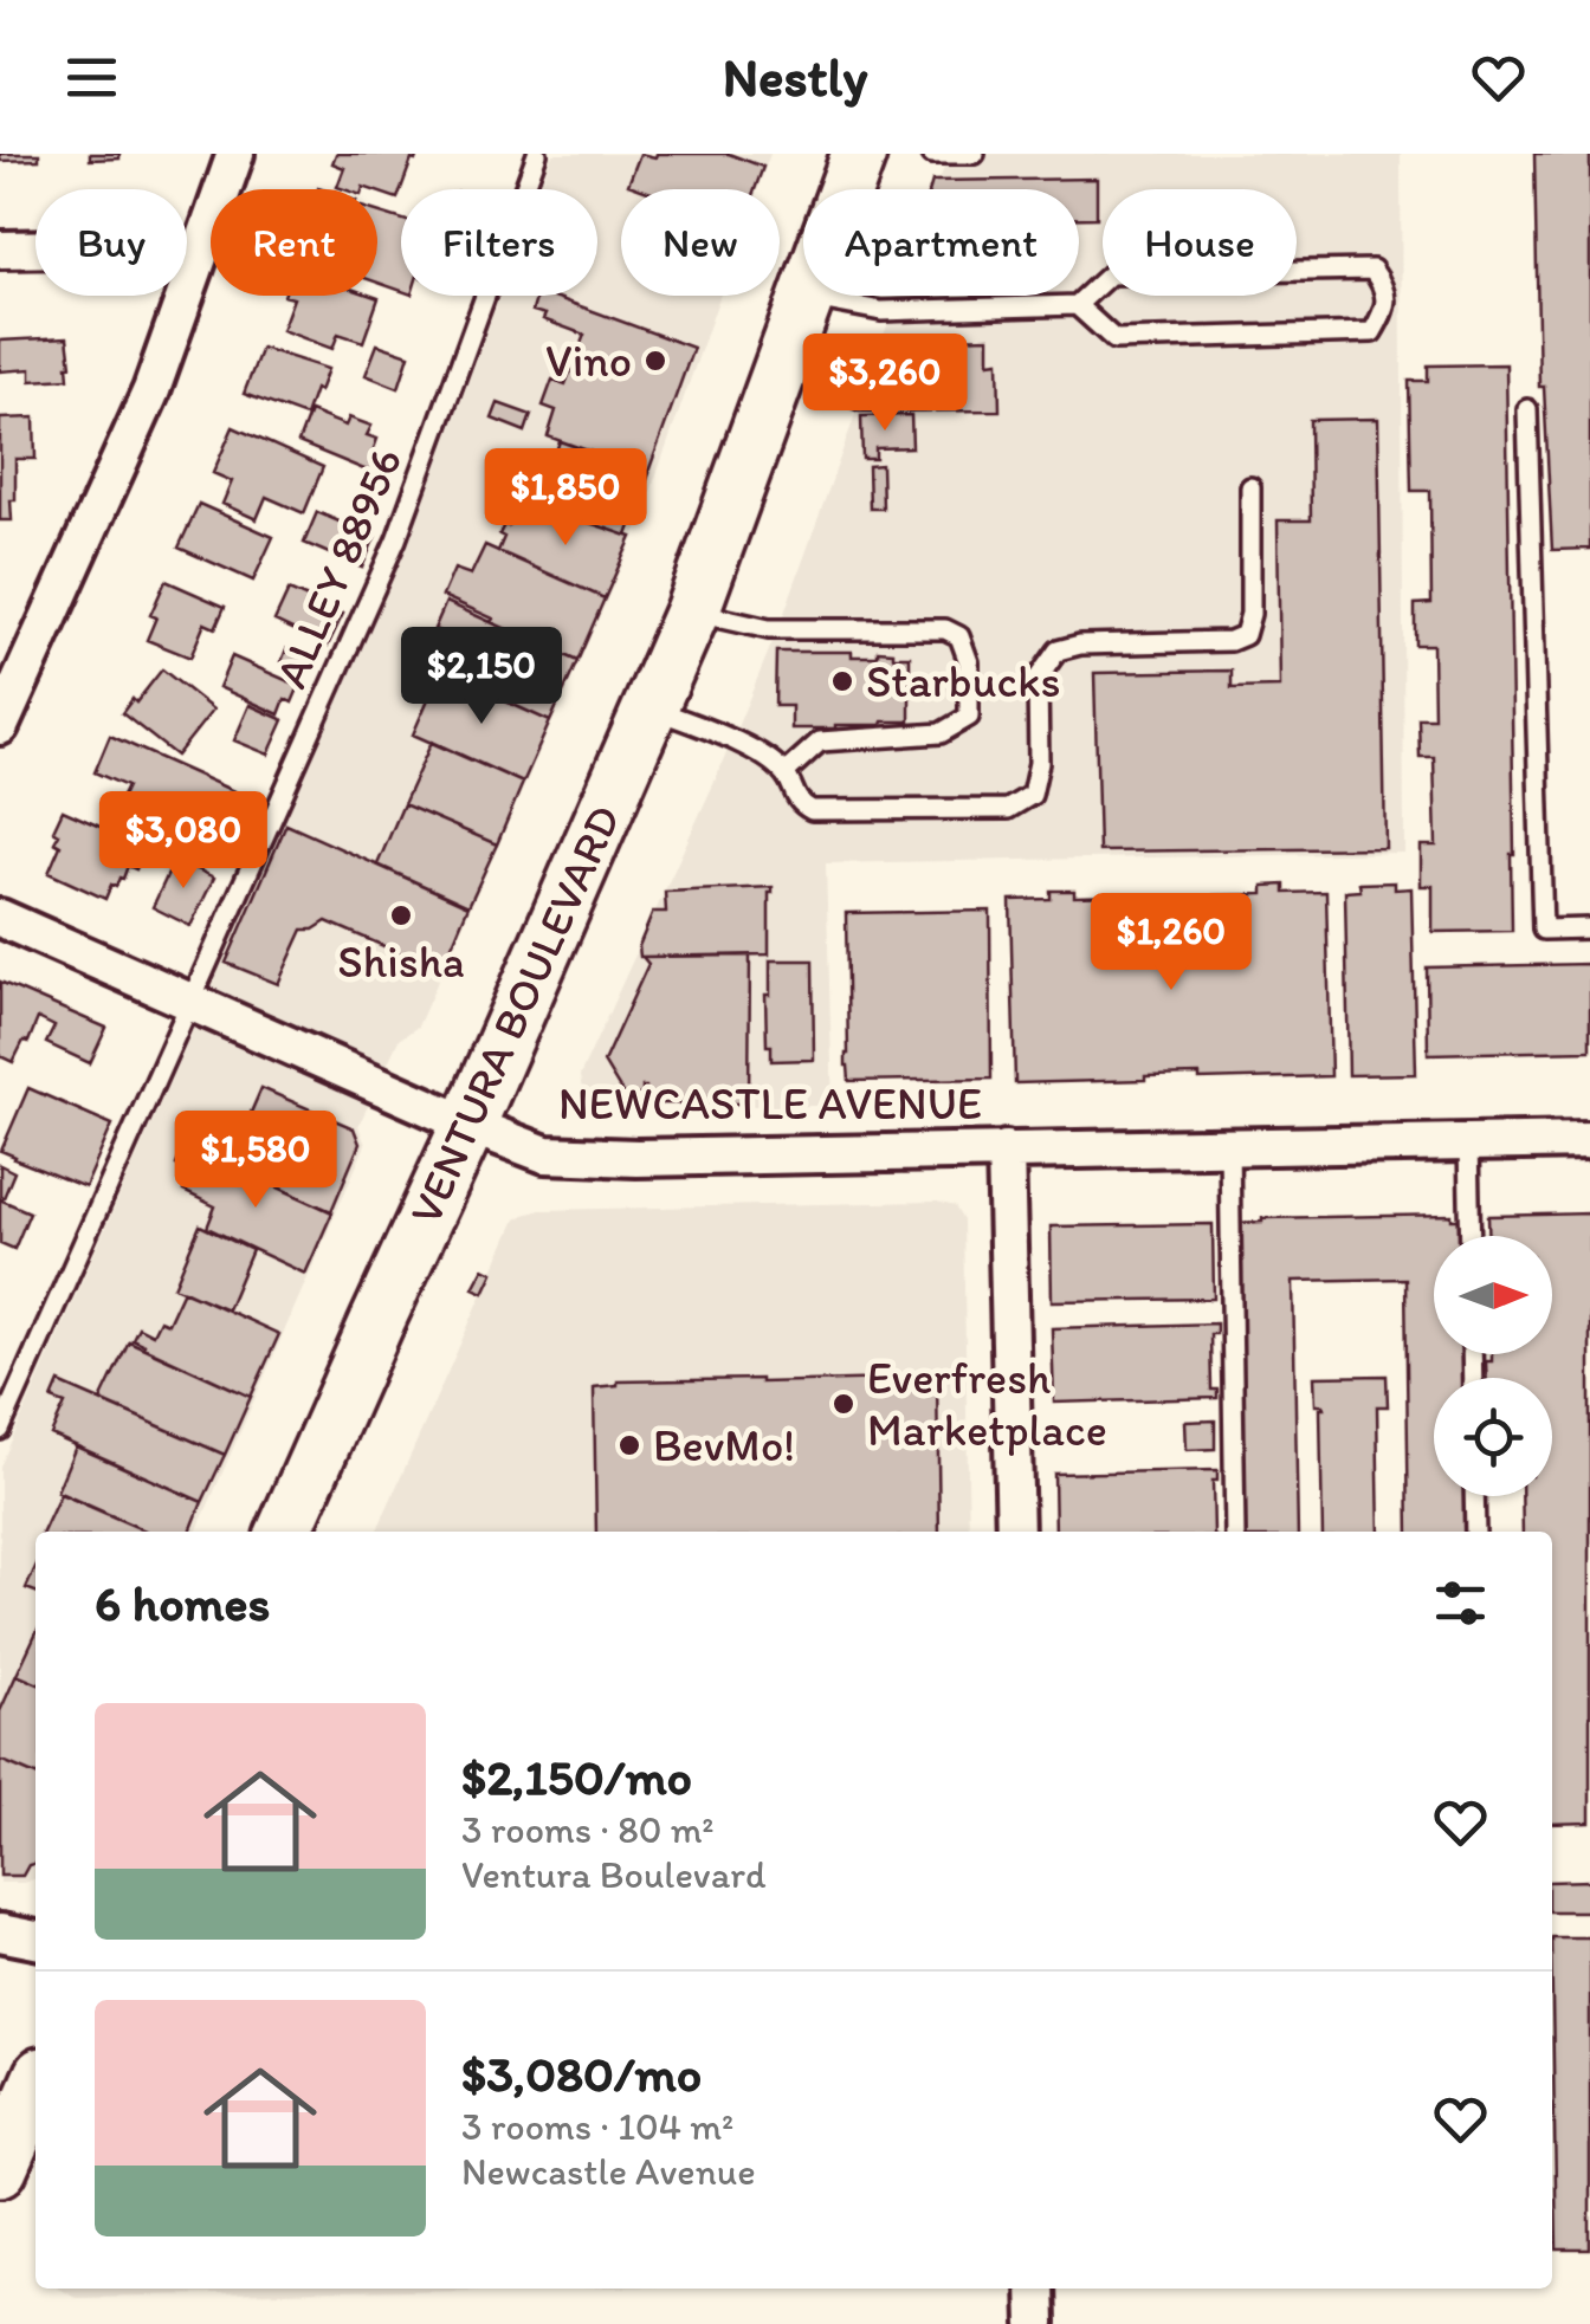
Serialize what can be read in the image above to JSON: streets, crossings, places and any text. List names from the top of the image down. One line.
{"streets":{"main road":["VENTURA BOULEVARD"],"street":["NEWCASTLE AVENUE"],"lane":["ALLEY 88956"]},"crossings":[["ALLEY 88956","NEWCASTLE AVENUE"],["VENTURA BOULEVARD","NEWCASTLE AVENUE"]],"places":["Vino","Starbucks","Shisha","Everfresh Marketplace","BevMo!"],"north":"right","page":{"header":"Nestly","chip":["Buy","Rent","Filters","New","Apartment","House"],"price":["$3,260","$1,850","$2,150","$3,080","$1,260","$1,580"],"heading":"6 homes","list":[{"name":"$2,150/mo","note":"3 rooms · 80 m² · Ventura Boulevard"},{"name":"$3,080/mo","note":"3 rooms · 104 m² · Newcastle Avenue"}]}}
